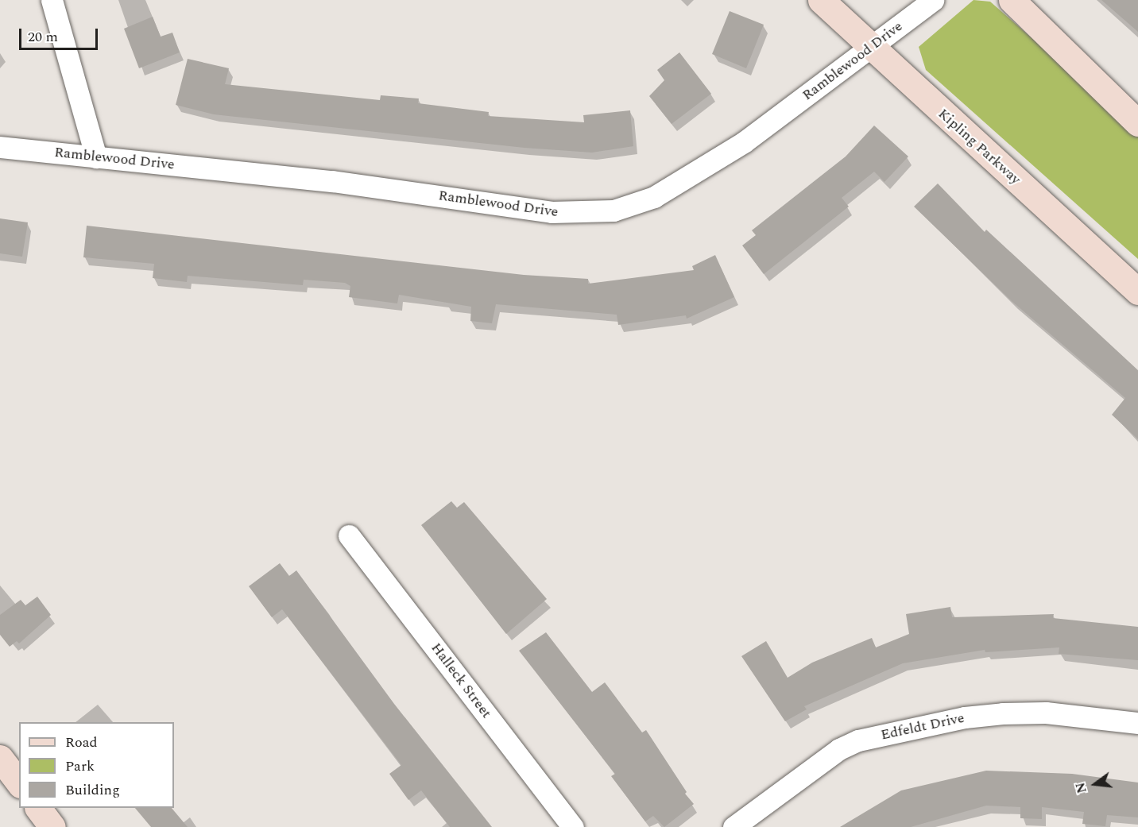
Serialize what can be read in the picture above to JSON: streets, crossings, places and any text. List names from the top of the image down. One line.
{"streets":{"street":["Ramblewood Drive","Kipling Parkway","Halleck Street","Edfeldt Drive"]},"crossings":[["Ramblewood Drive","Kipling Parkway"]],"legend":["Road","Park","Building"],"scale_bar":"20 m","north":"left"}
